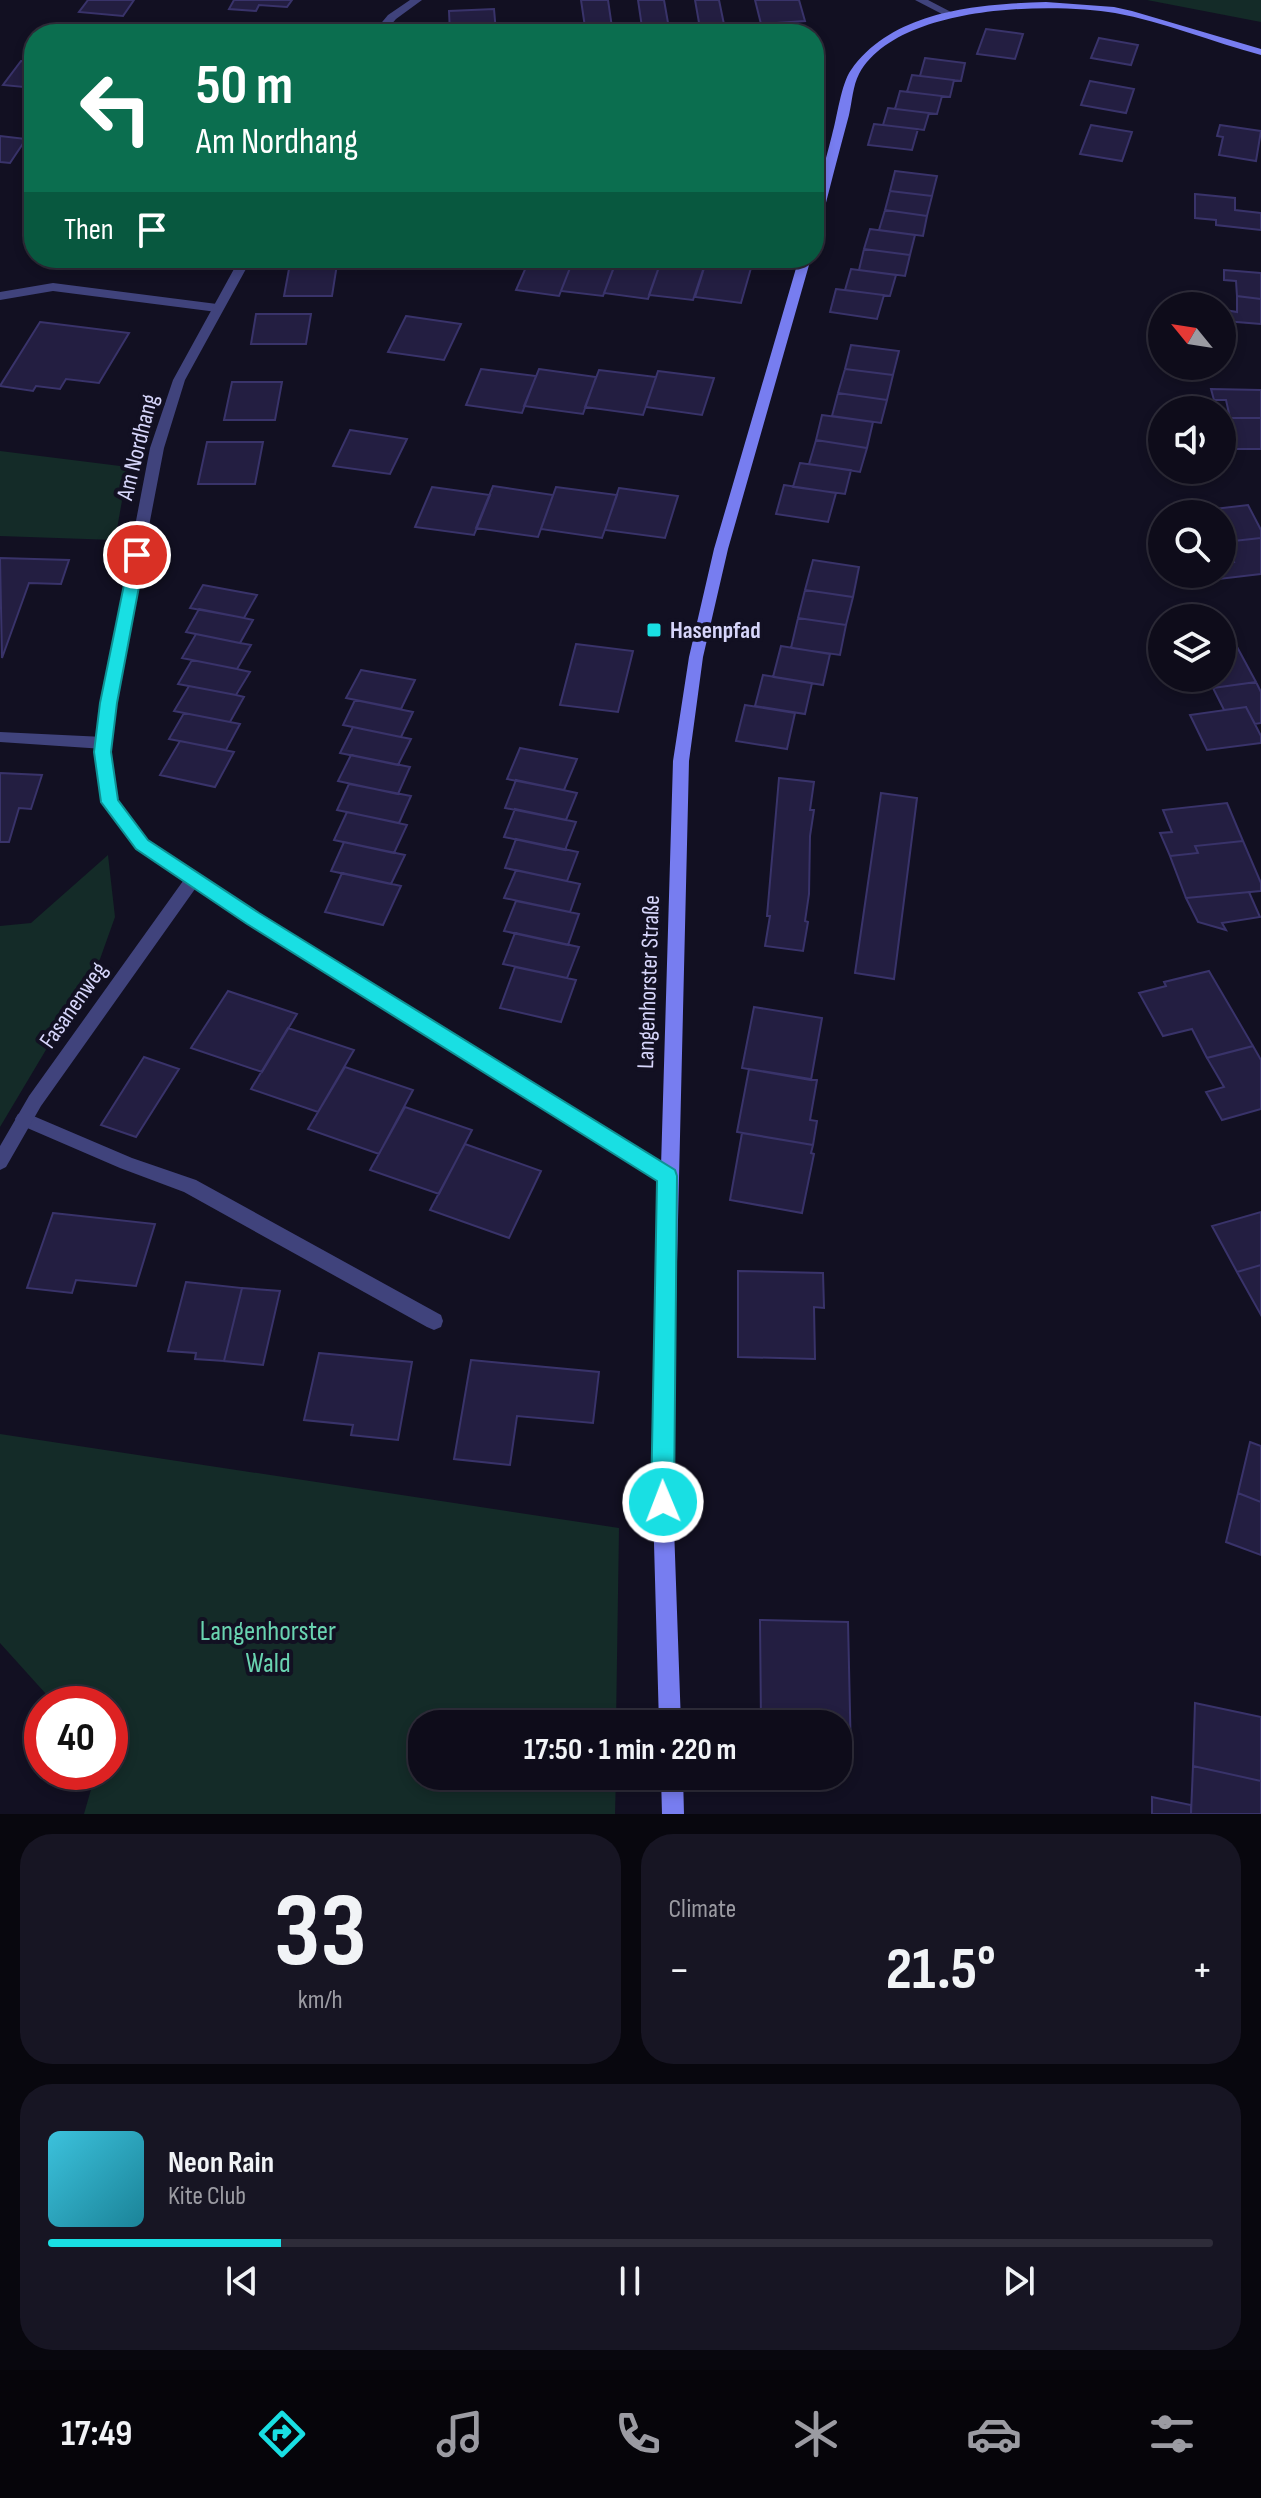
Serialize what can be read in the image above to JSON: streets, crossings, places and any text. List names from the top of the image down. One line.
{"streets":{"street":["Am Nordhang","Langenhorster Straße","Fasanenweg"]},"crossings":[["Am Nordhang","Langenhorster Straße"],["Am Nordhang","Fasanenweg"]],"parks":["Langenhorster Wald"],"places":{"transit":["Hasenpfad"]},"north":"top left","page":{"turn":["50 m","Am Nordhang"],"then":"Then","limit":"40","trip":"17:50 · 1 min · 220 m","tile":[["33","km/h"],"Climate"],"heat":["−","21.5°","+"],"song":["Neon Rain","Kite Club"],"tabs":"17:49"}}
